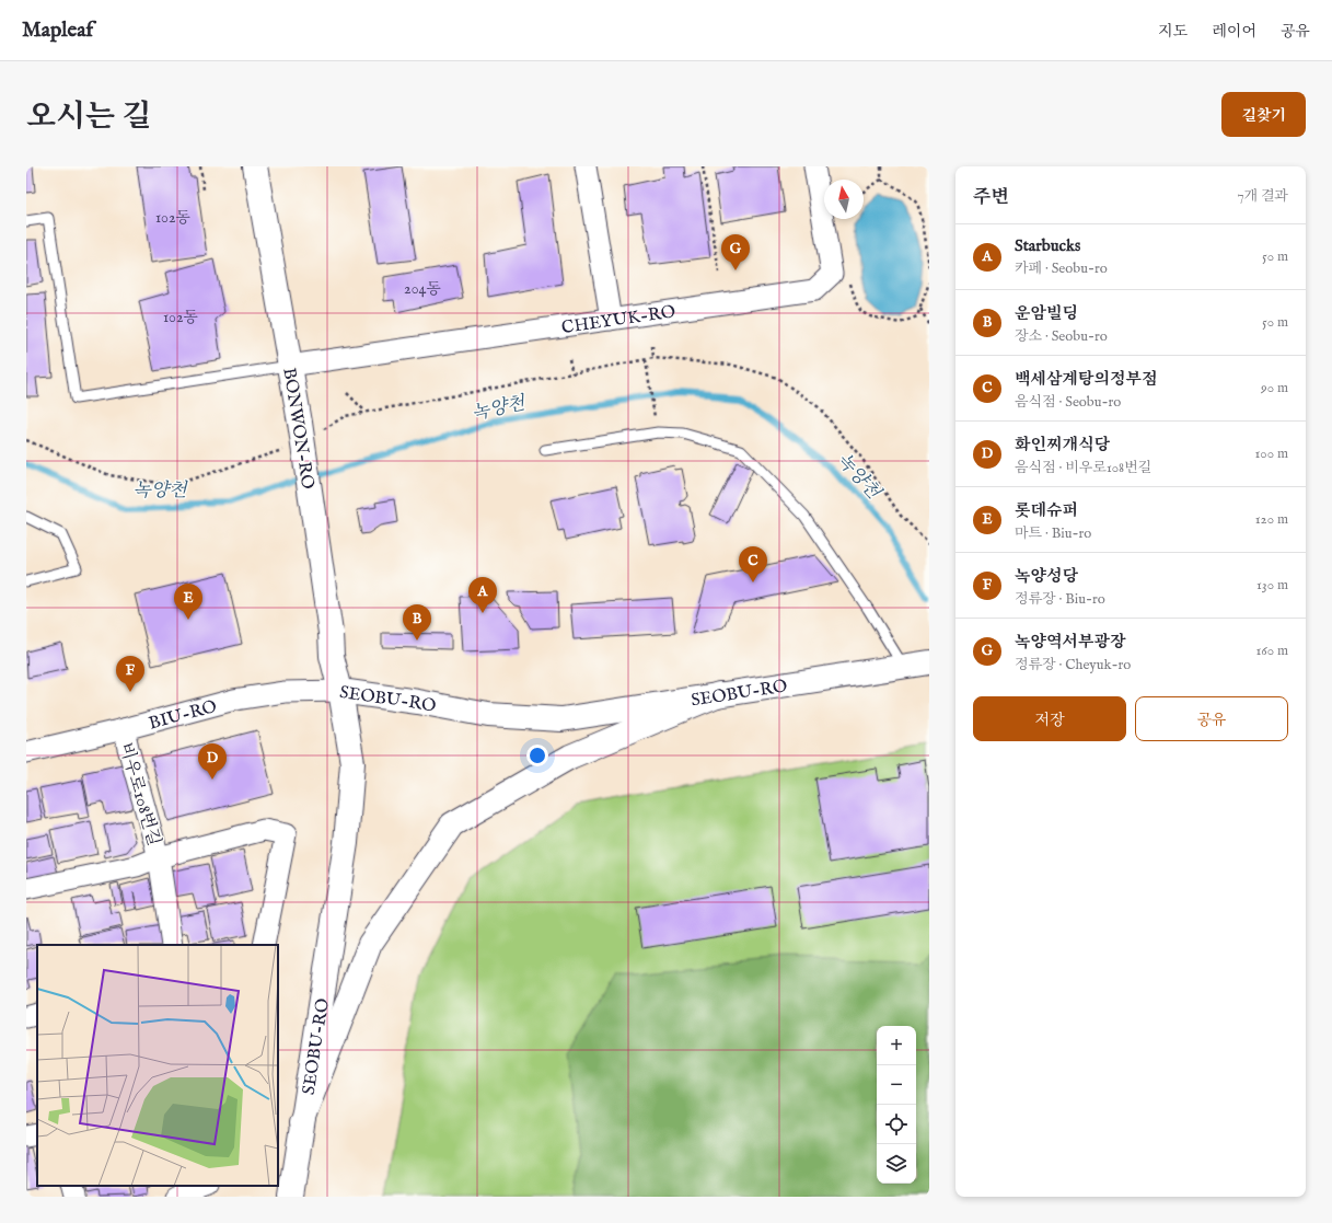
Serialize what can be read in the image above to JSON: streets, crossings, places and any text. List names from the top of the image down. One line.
{"streets":{"street":["CHEYUK-RO","BONWON-RO","SEOBU-RO","BIU-RO","비우로108번길"]},"crossings":[["CHEYUK-RO","BONWON-RO"],["BONWON-RO","SEOBU-RO"],["BONWON-RO","BIU-RO"],["SEOBU-RO","BIU-RO"],["BIU-RO","비우로108번길"]],"water":["녹양천"],"house_numbers":["102동","204동","102동"],"north":"top","page":{"header":"Mapleaf","nav":["지도","레이어","공유"],"title":"오시는 길","buttons":["길찾기",["저장","공유"]],"heading":["주변","7개 결과"],"list":[{"mark":"A","name":"Starbucks","note":"카페 · Seobu-ro","value":"50 m"},{"mark":"B","name":"운암빌딩","note":"장소 · Seobu-ro","value":"50 m"},{"mark":"C","name":"백세삼계탕의정부점","note":"음식점 · Seobu-ro","value":"90 m"},{"mark":"D","name":"화인찌개식당","note":"음식점 · 비우로108번길","value":"100 m"},{"mark":"E","name":"롯데슈퍼","note":"마트 · Biu-ro","value":"120 m"},{"mark":"F","name":"녹양성당","note":"정류장 · Biu-ro","value":"130 m"},{"mark":"G","name":"녹양역서부광장","note":"정류장 · Cheyuk-ro","value":"160 m"}],"pins":["G","C","A","E","B","F","D"],"map_buttons":["+","−"]}}
